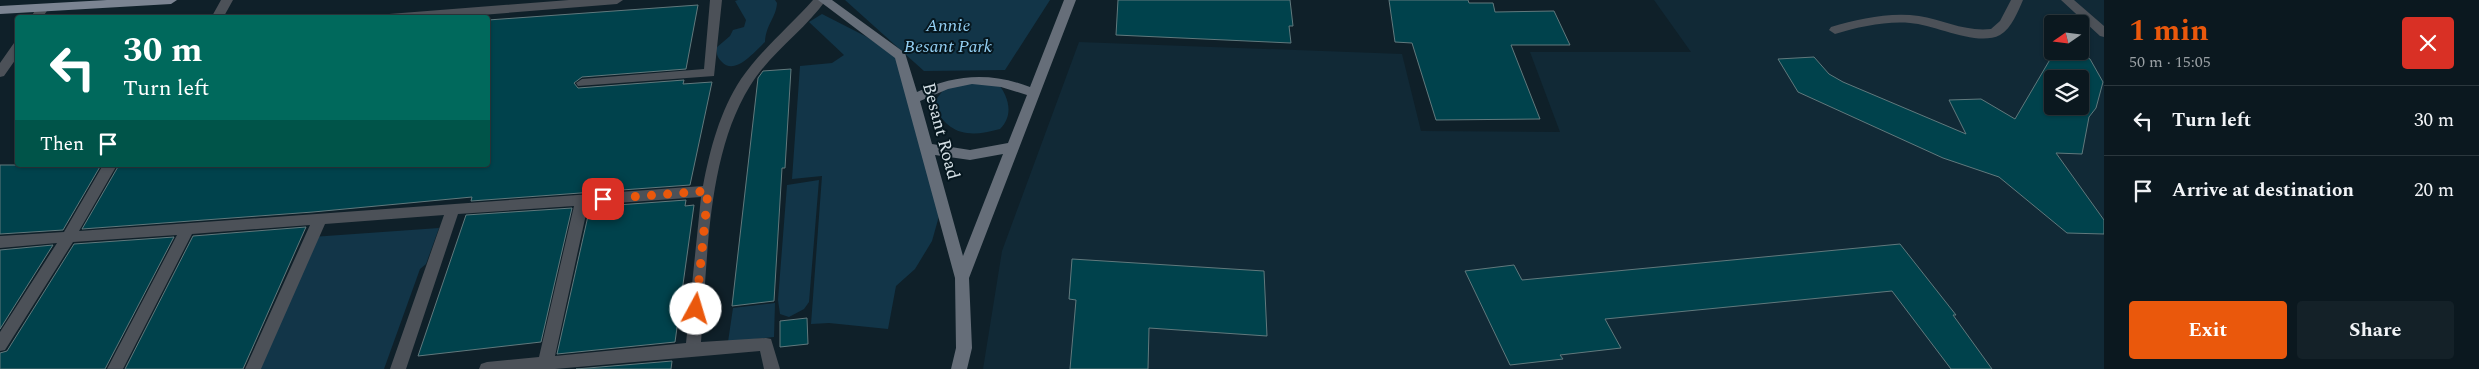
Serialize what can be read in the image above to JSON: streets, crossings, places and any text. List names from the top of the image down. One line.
{"streets":{"main road":["Besant Road"]},"parks":["Annie Besant Park"],"north":"left","page":{"heading":["1 min","50 m · 15:05"],"turn":["30 m","Turn left"],"list":[{"name":"Turn left","value":"30 m"},{"name":"Arrive at destination","value":"20 m"}],"then":"Then","buttons":["Exit","Share"]}}
